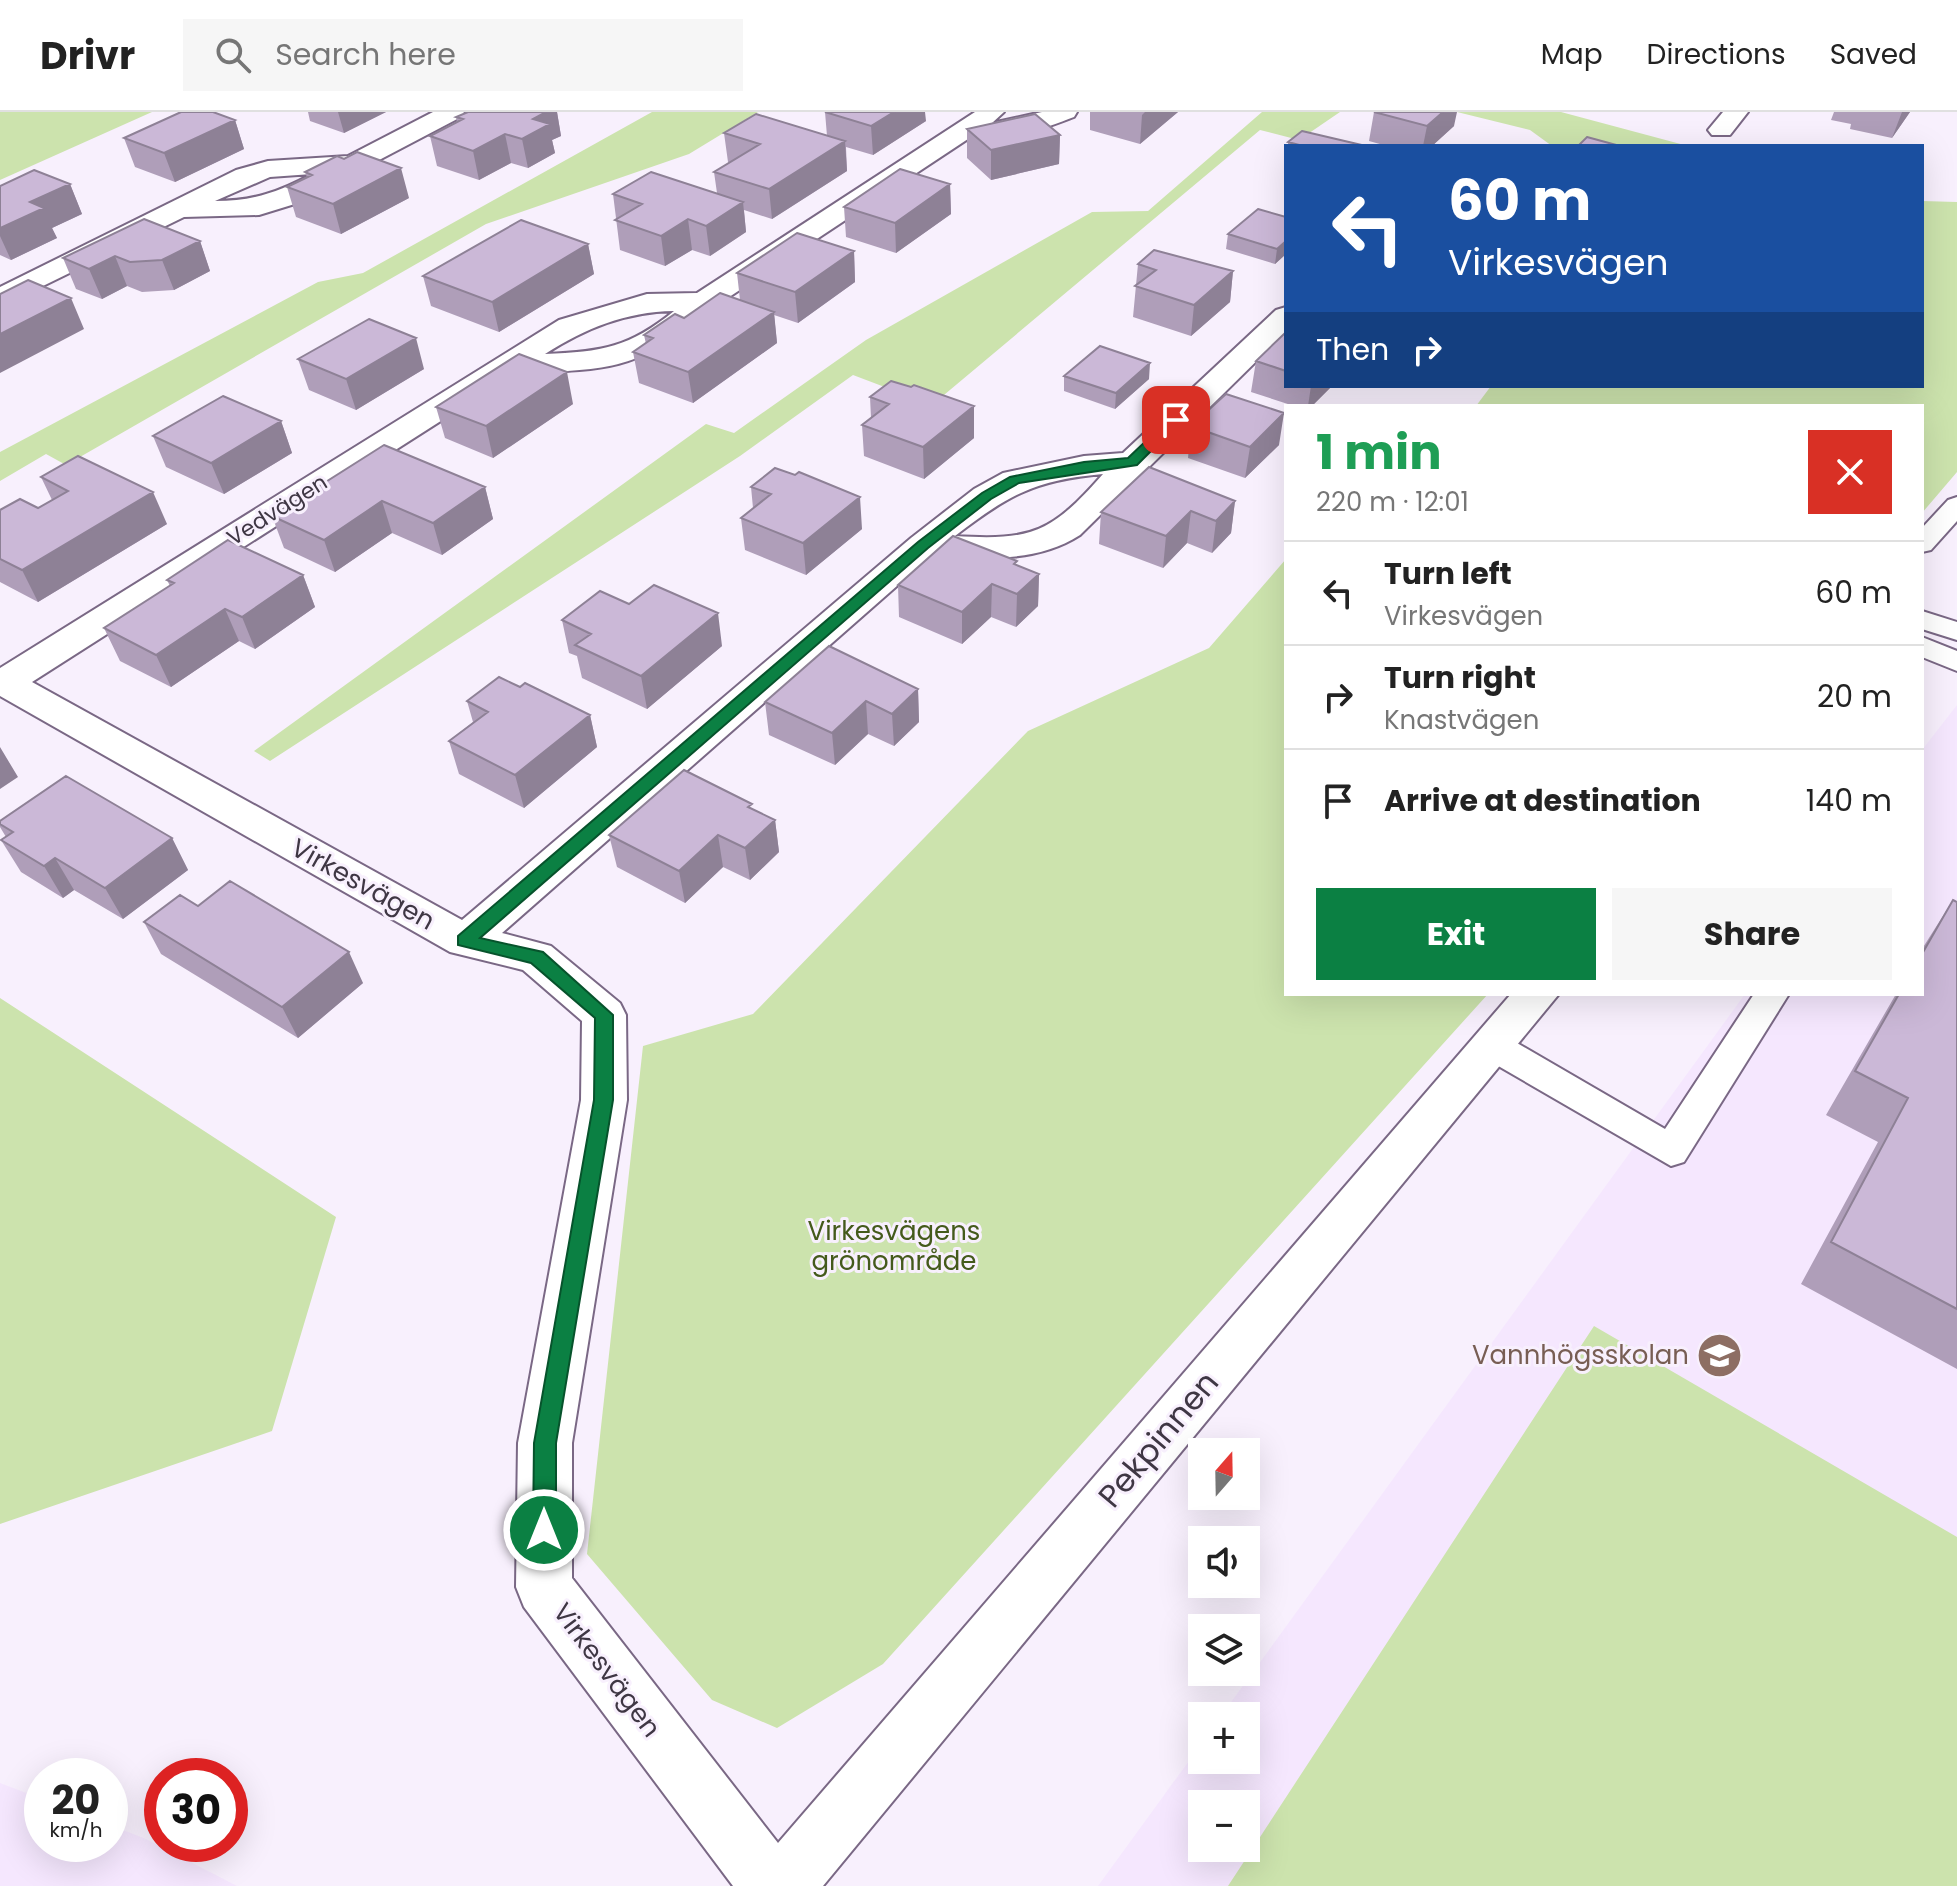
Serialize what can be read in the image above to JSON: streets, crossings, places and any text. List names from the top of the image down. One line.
{"streets":{"street":["Vedvägen","Virkesvägen","Pekpinnen"]},"crossings":[["Vedvägen","Virkesvägen"]],"parks":["Virkesvägens grönområde"],"places":{"school or university":["Vannhögsskolan"]},"north":"top","page":{"header":"Drivr","search":"Search here","nav":["Map","Directions","Saved"],"turn":["60 m","Virkesvägen"],"then":"Then","heading":["1 min","220 m · 12:01"],"list":[{"name":"Turn left","note":"Virkesvägen","value":"60 m"},{"name":"Turn right","note":"Knastvägen","value":"20 m"},{"name":"Arrive at destination","value":"140 m"}],"buttons":["Exit","Share"],"map_buttons":["+","−"],"speed":"20 km/h","limit":"30"}}
